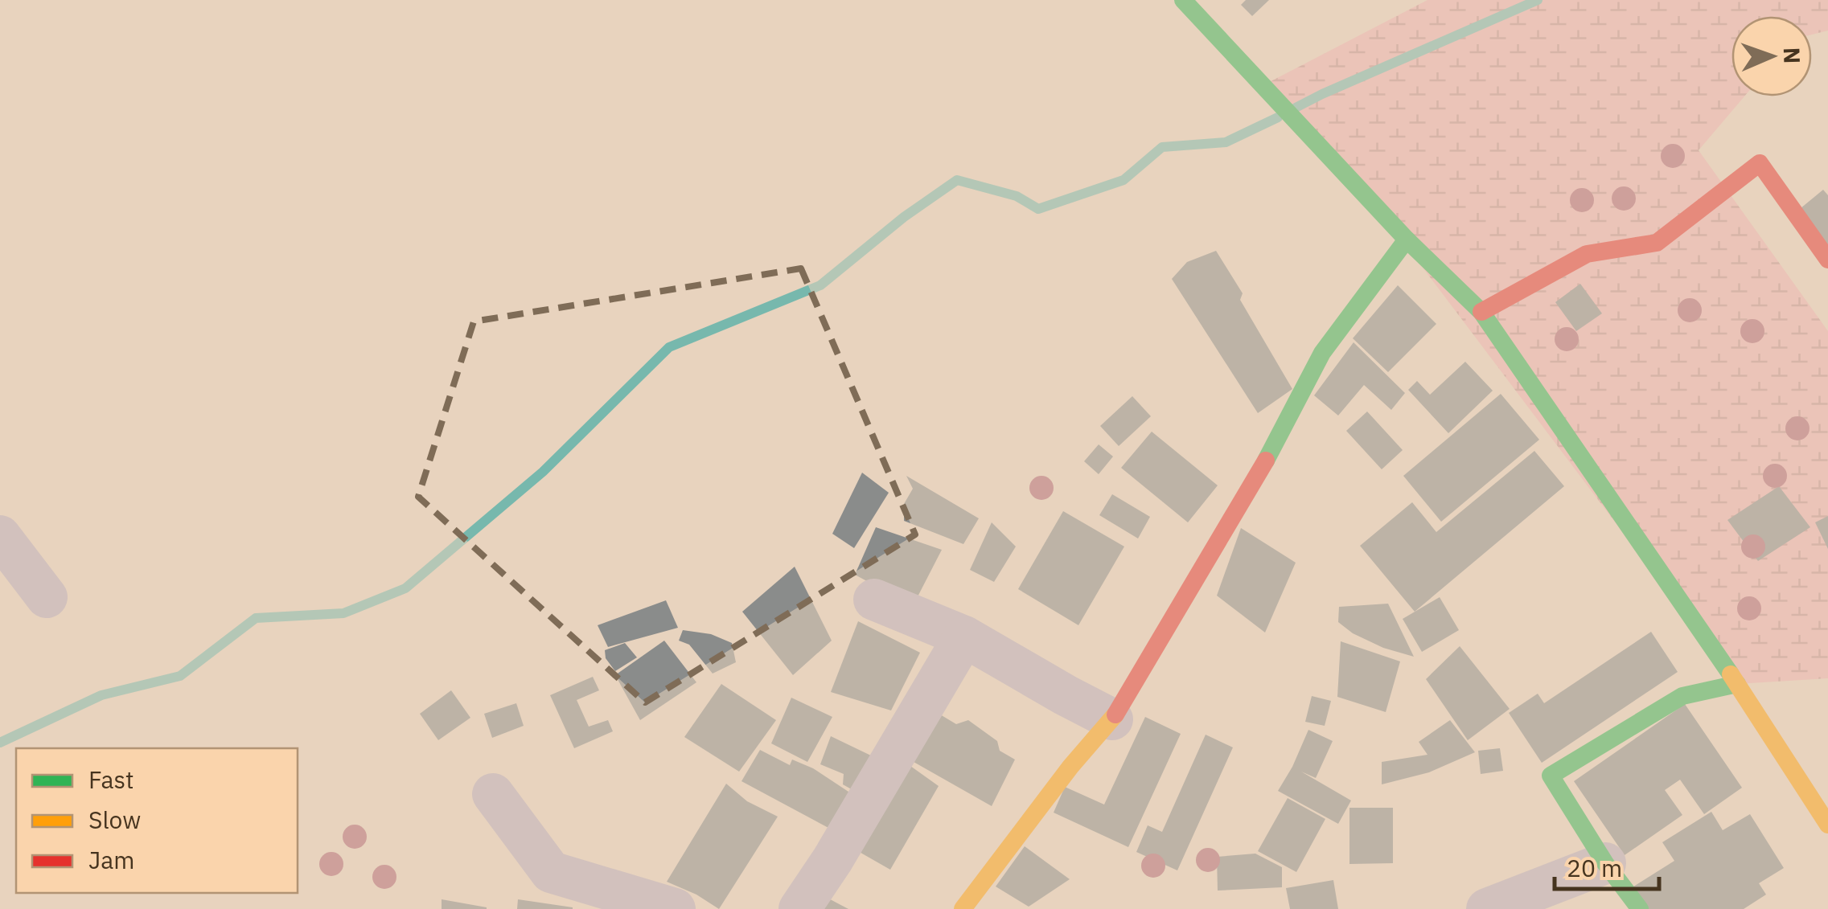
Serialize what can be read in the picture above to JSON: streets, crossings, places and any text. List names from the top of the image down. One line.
{"legend":["Fast","Slow","Jam"],"scale_bar":"20 m","north":"right"}
